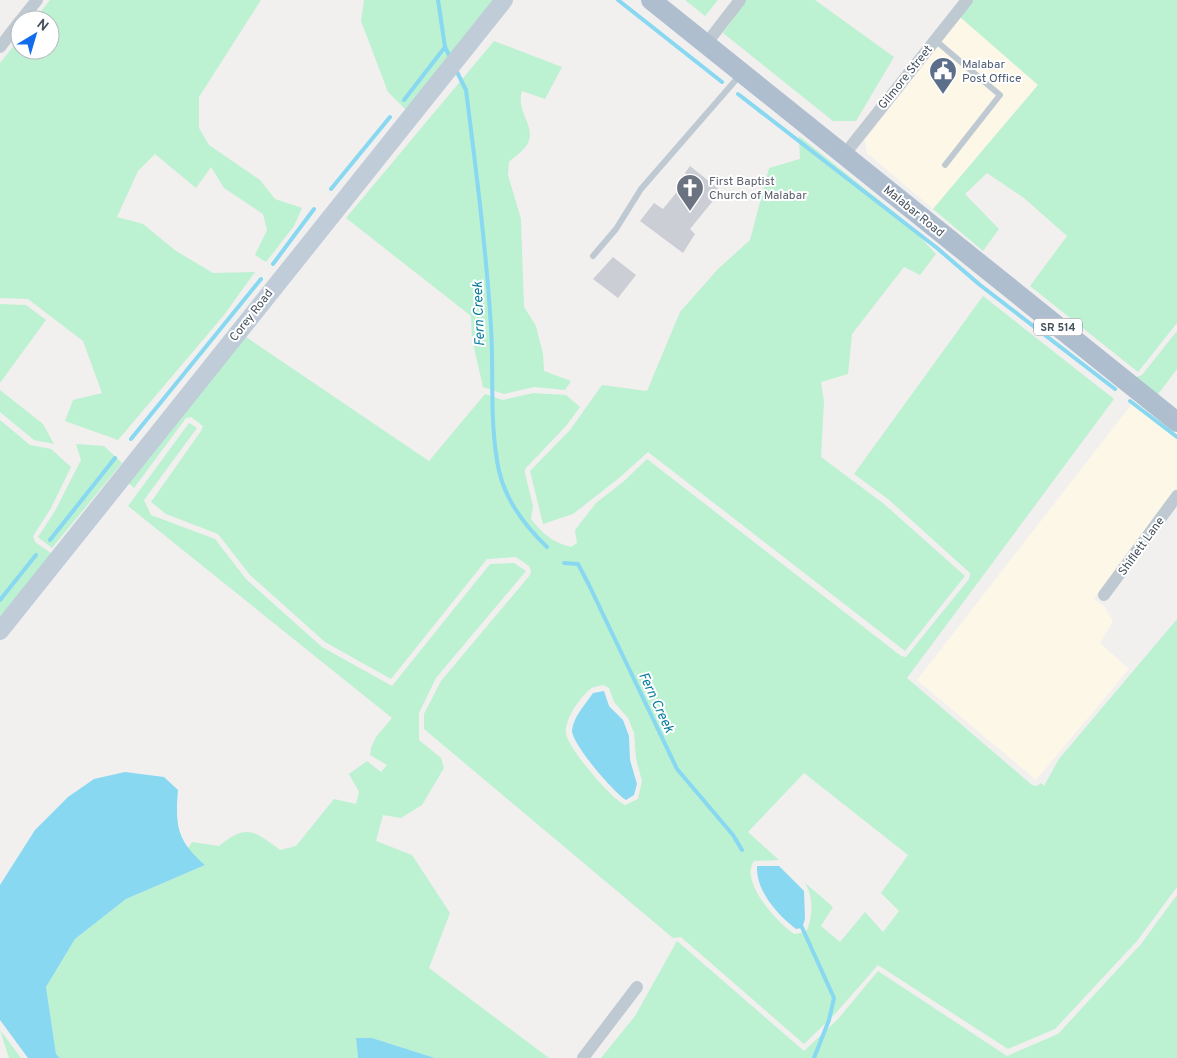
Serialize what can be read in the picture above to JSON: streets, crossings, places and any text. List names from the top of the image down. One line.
{"streets":{"main road":["Malabar Road","SR 514"],"street":["Gilmore Street","Corey Road","Shiflett Lane"]},"crossings":[["Gilmore Street","Malabar Road"]],"water":["Fern Creek"],"places":{"public building":["Malabar Post Office"],"church":["First Baptist Church of Malabar"]},"north":"top right"}
